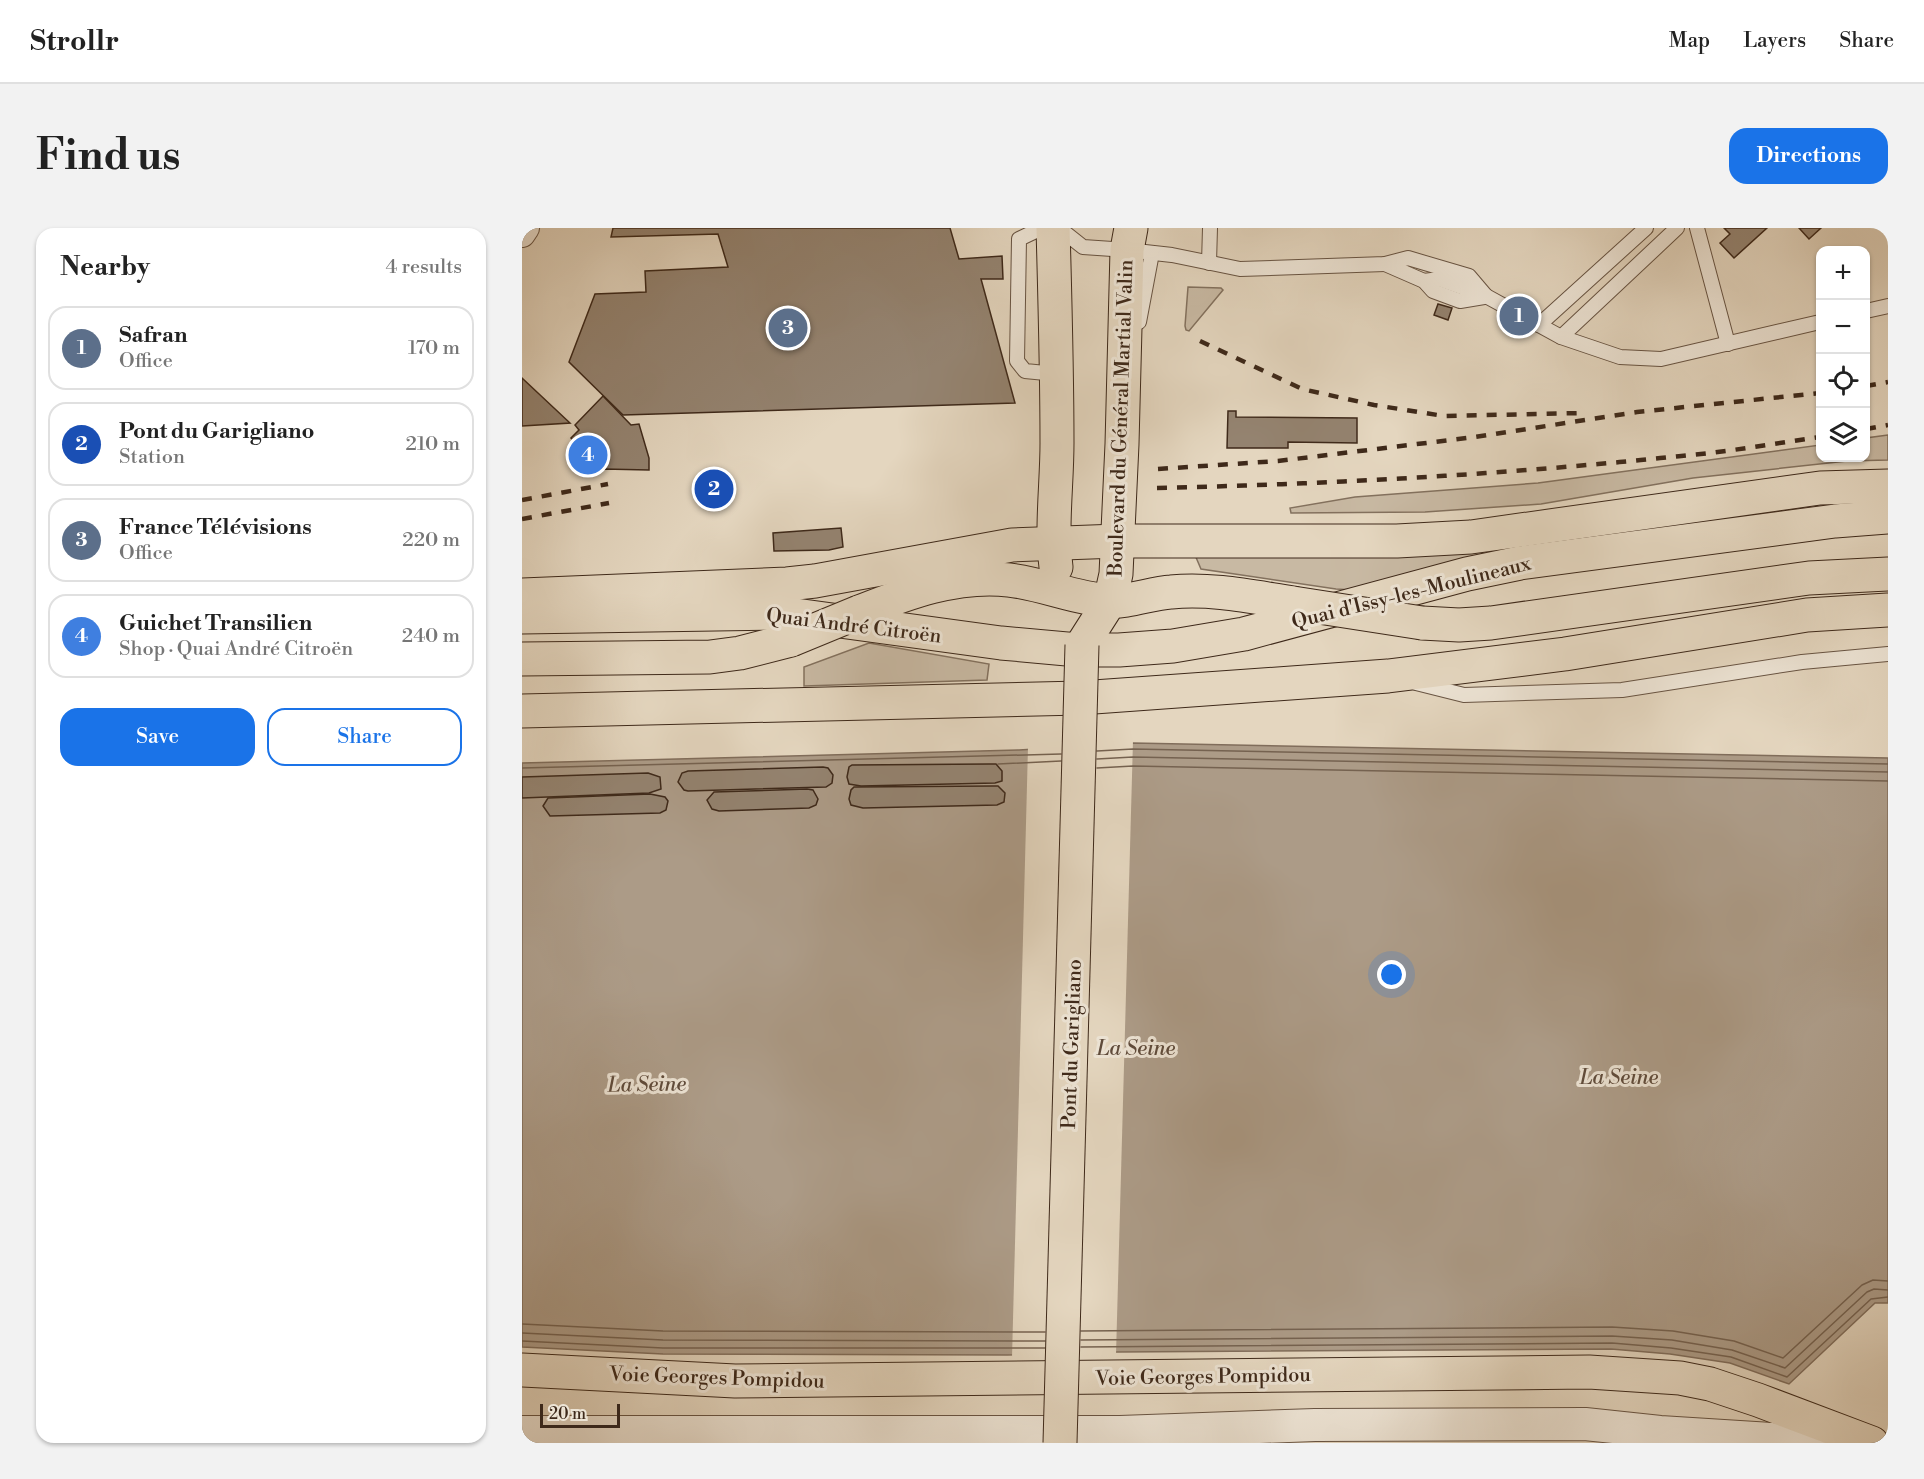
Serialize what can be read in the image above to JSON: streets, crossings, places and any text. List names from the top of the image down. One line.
{"streets":{"main road":["Boulevard du Général Martial Valin","Quai d'Issy-les-Moulineaux","Quai André Citroën","Pont du Garigliano","Voie Georges Pompidou"]},"crossings":[["Boulevard du Général Martial Valin","Quai d'Issy-les-Moulineaux"],["Boulevard du Général Martial Valin","Quai André Citroën"],["Boulevard du Général Martial Valin","Pont du Garigliano"],["Quai d'Issy-les-Moulineaux","Quai André Citroën"],["Quai d'Issy-les-Moulineaux","Pont du Garigliano"],["Quai André Citroën","Pont du Garigliano"]],"water":["La Seine"],"scale_bar":"20 m","page":{"header":"Strollr","nav":["Map","Layers","Share"],"buttons":["Directions",["Save","Share"]],"title":"Find us","heading":["Nearby","4 results"],"map_buttons":["+","−"],"pins":["1","3","4","2"],"list":[{"mark":"1","name":"Safran","note":"Office","value":"170 m"},{"mark":"2","name":"Pont du Garigliano","note":"Station","value":"210 m"},{"mark":"3","name":"France Télévisions","note":"Office","value":"220 m"},{"mark":"4","name":"Guichet Transilien","note":"Shop · Quai André Citroën","value":"240 m"}],"scale":"20 m"}}
